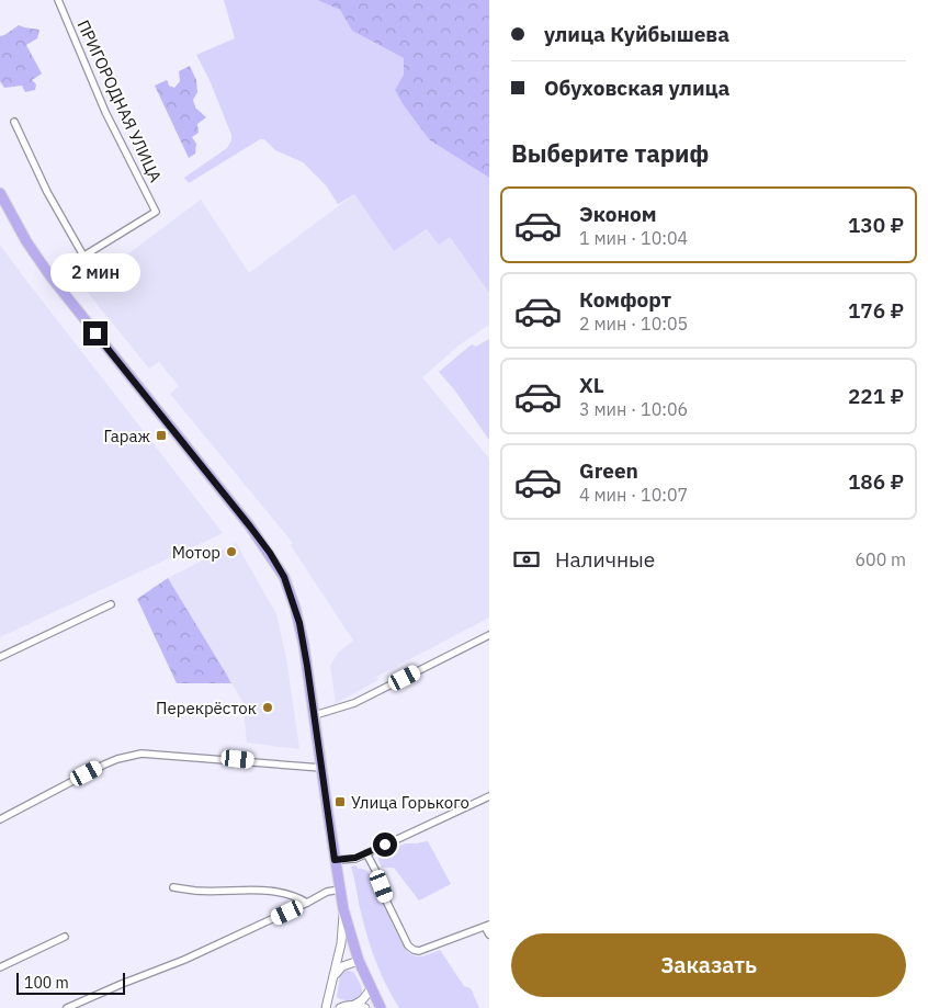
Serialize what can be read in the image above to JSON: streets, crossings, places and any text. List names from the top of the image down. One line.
{"streets":{"street":["ПРИГОРОДНАЯ УЛИЦА"]},"places":{"transit":["Гараж","Улица Горького"],"other":["Мотор","Перекрёсток"]},"scale_bar":"100 m","page":{"banner":["улица Куйбышева","Обуховская улица"],"heading":"Выберите тариф","list":[{"name":"Эконом","note":"1 мин · 10:04","value":"130 ₽"},{"name":"Комфорт","note":"2 мин · 10:05","value":"176 ₽"},{"name":"XL","note":"3 мин · 10:06","value":"221 ₽"},{"name":"Green","note":"4 мин · 10:07","value":"186 ₽"}],"bubble":"2 мин","pay":["Наличные","600 m"],"buttons":"Заказать","scale":"100 m"}}
